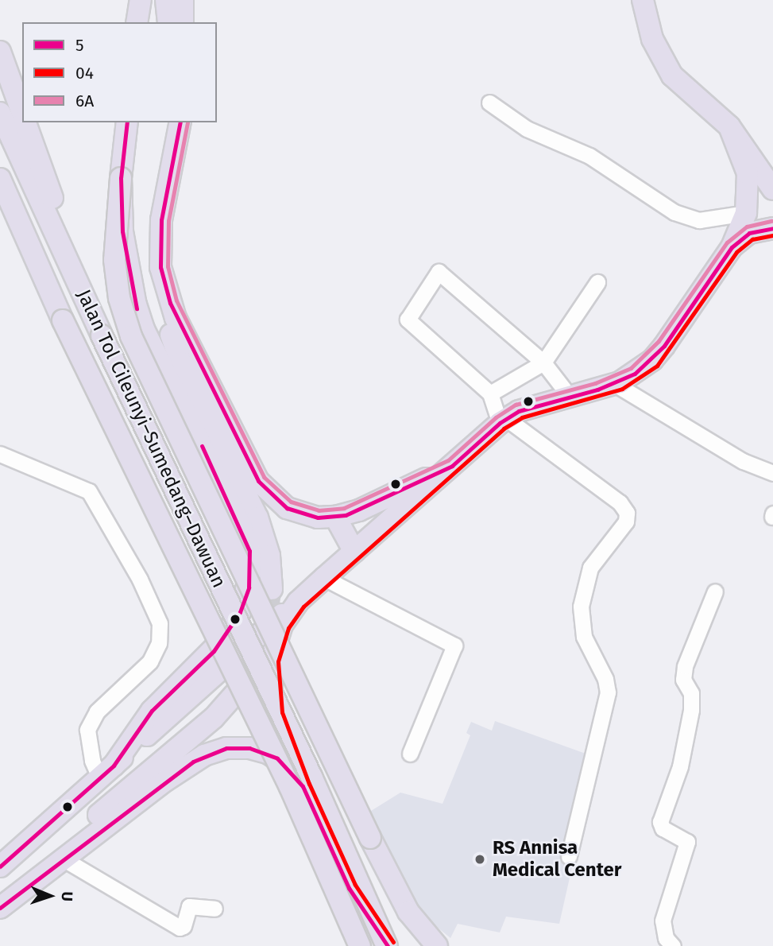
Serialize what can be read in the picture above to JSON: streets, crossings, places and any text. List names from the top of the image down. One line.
{"streets":{"highway":["Jalan Tol Cileunyi–Sumedang–Dawuan"]},"places":["RS Annisa Medical Center"],"lines":["transit line 5","transit line 6A","transit line 04"],"legend":["5","04","6A"],"north":"right"}
